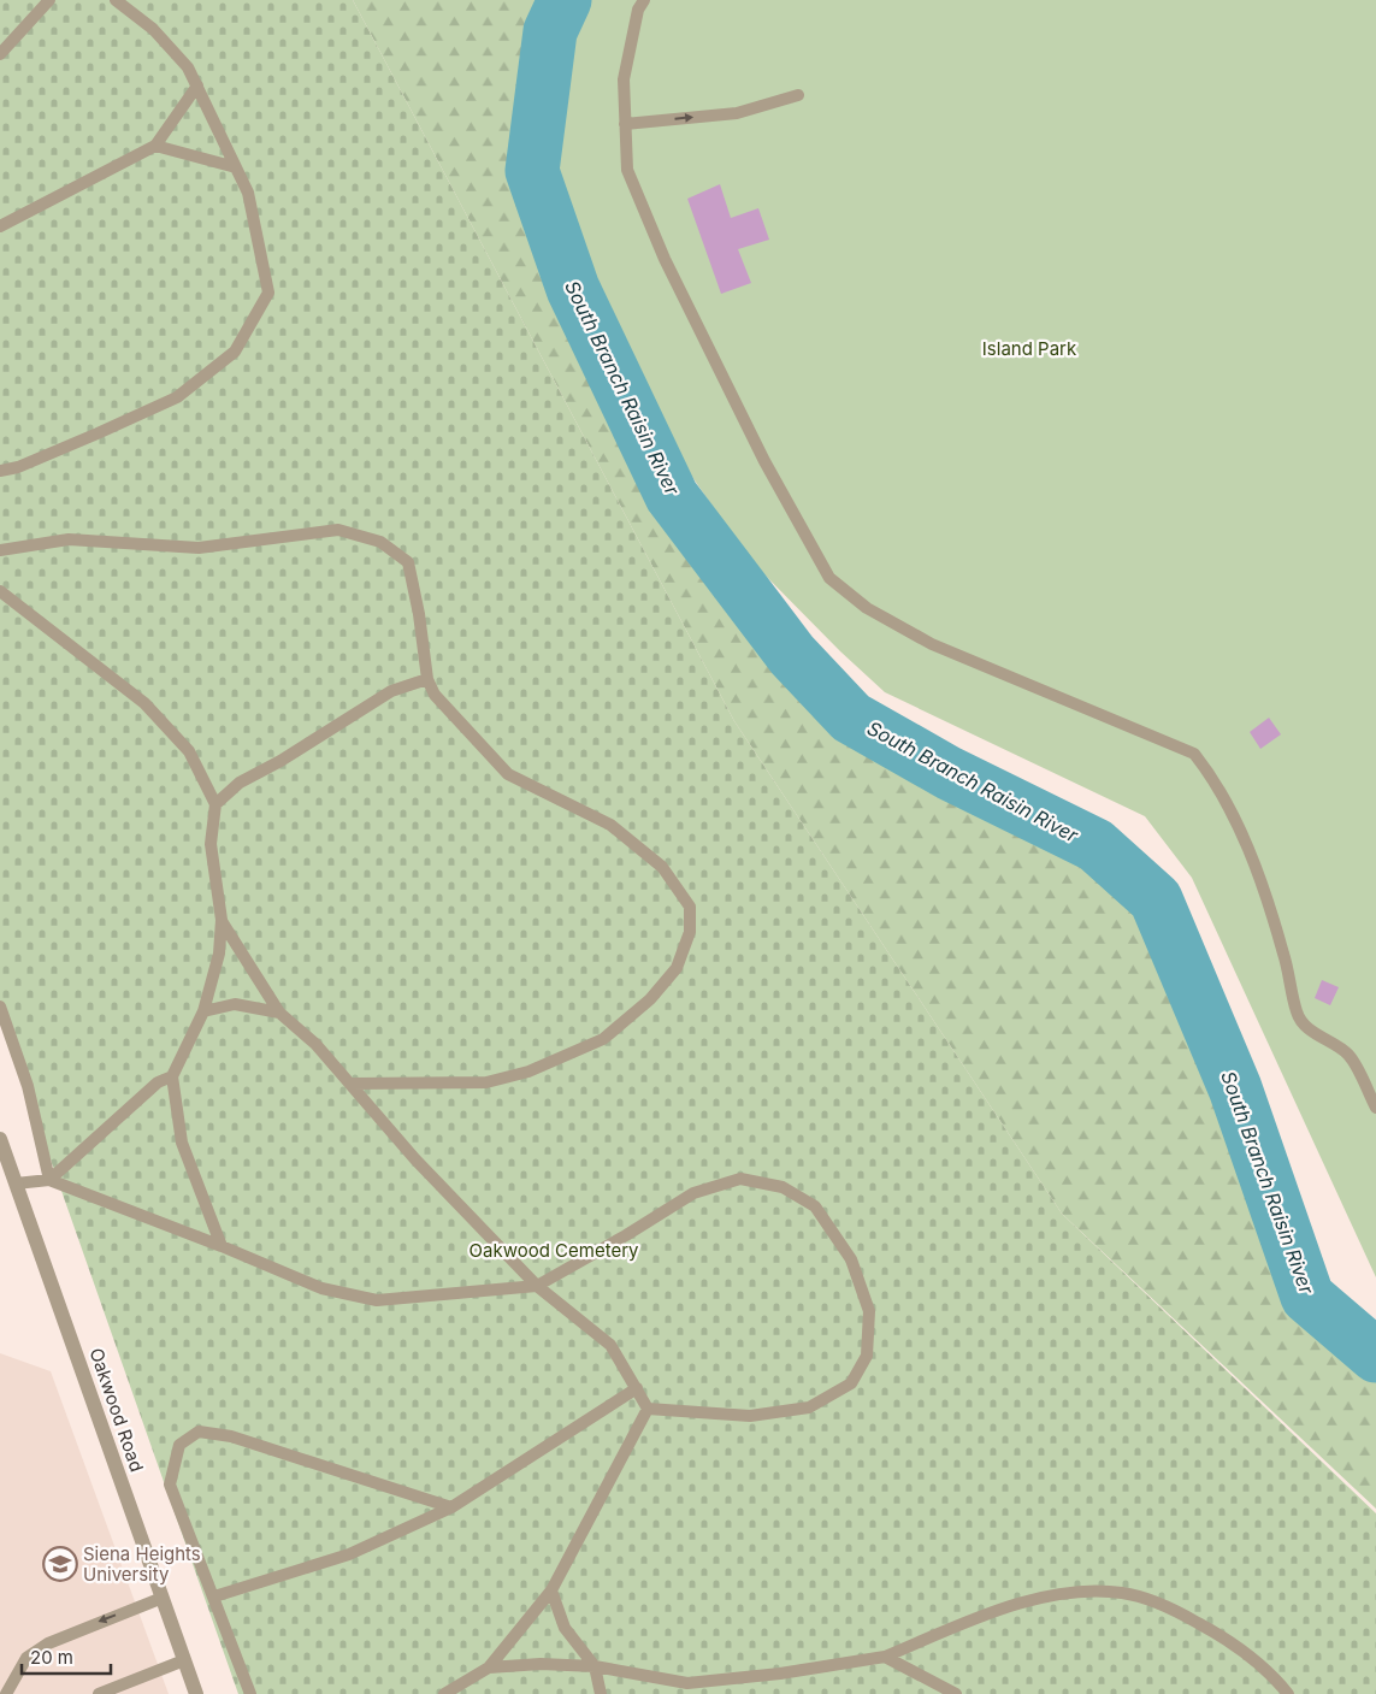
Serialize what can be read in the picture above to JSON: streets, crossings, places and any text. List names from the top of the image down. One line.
{"streets":{"street":["Oakwood Road"]},"water":["South Branch Raisin River"],"parks":["Island Park","Oakwood Cemetery"],"places":{"school or university":["Siena Heights University"]},"scale_bar":"20 m"}
